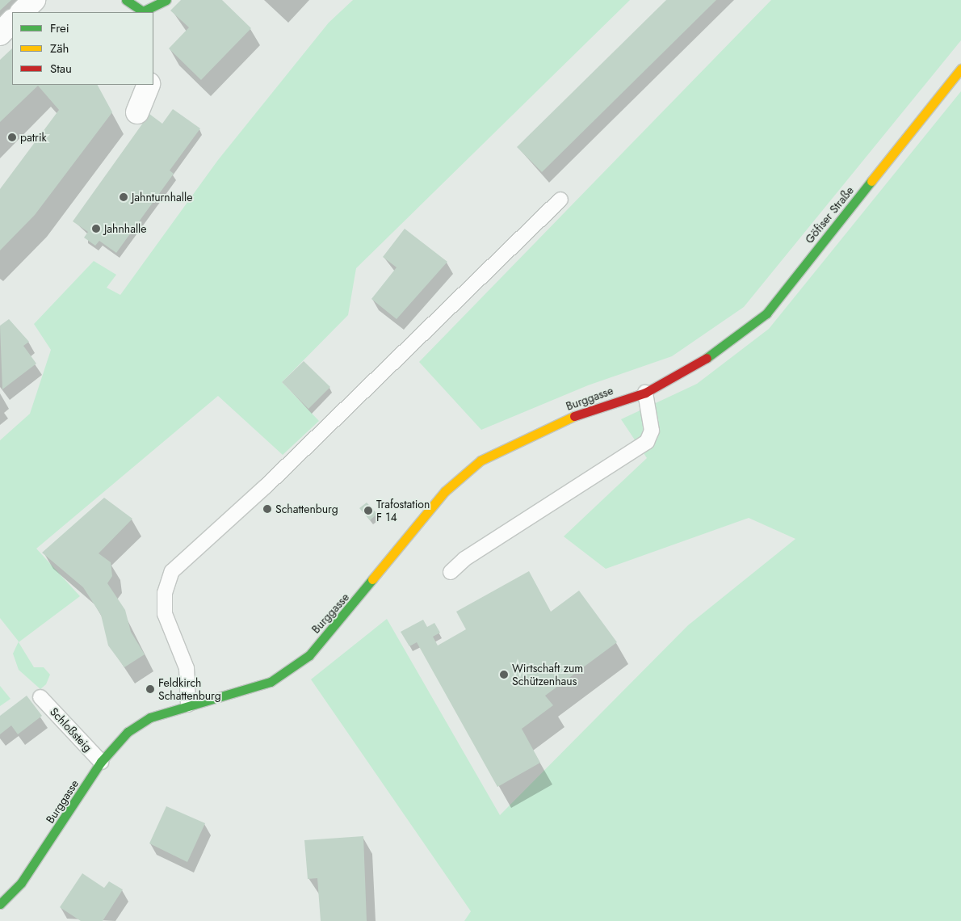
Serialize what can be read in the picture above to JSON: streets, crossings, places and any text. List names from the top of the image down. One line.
{"streets":{"main road":["Göfiser Straße","Burggasse"],"lane":["Schloßsteig"]},"crossings":[["Göfiser Straße","Burggasse"],["Burggasse","Schloßsteig"]],"places":["patrik","Jahnturnhalle","Jahnhalle","Schattenburg","Trafostation F 14","Wirtschaft zum Schützenhaus","Feldkirch Schattenburg"],"legend":["Frei","Zäh","Stau"]}
